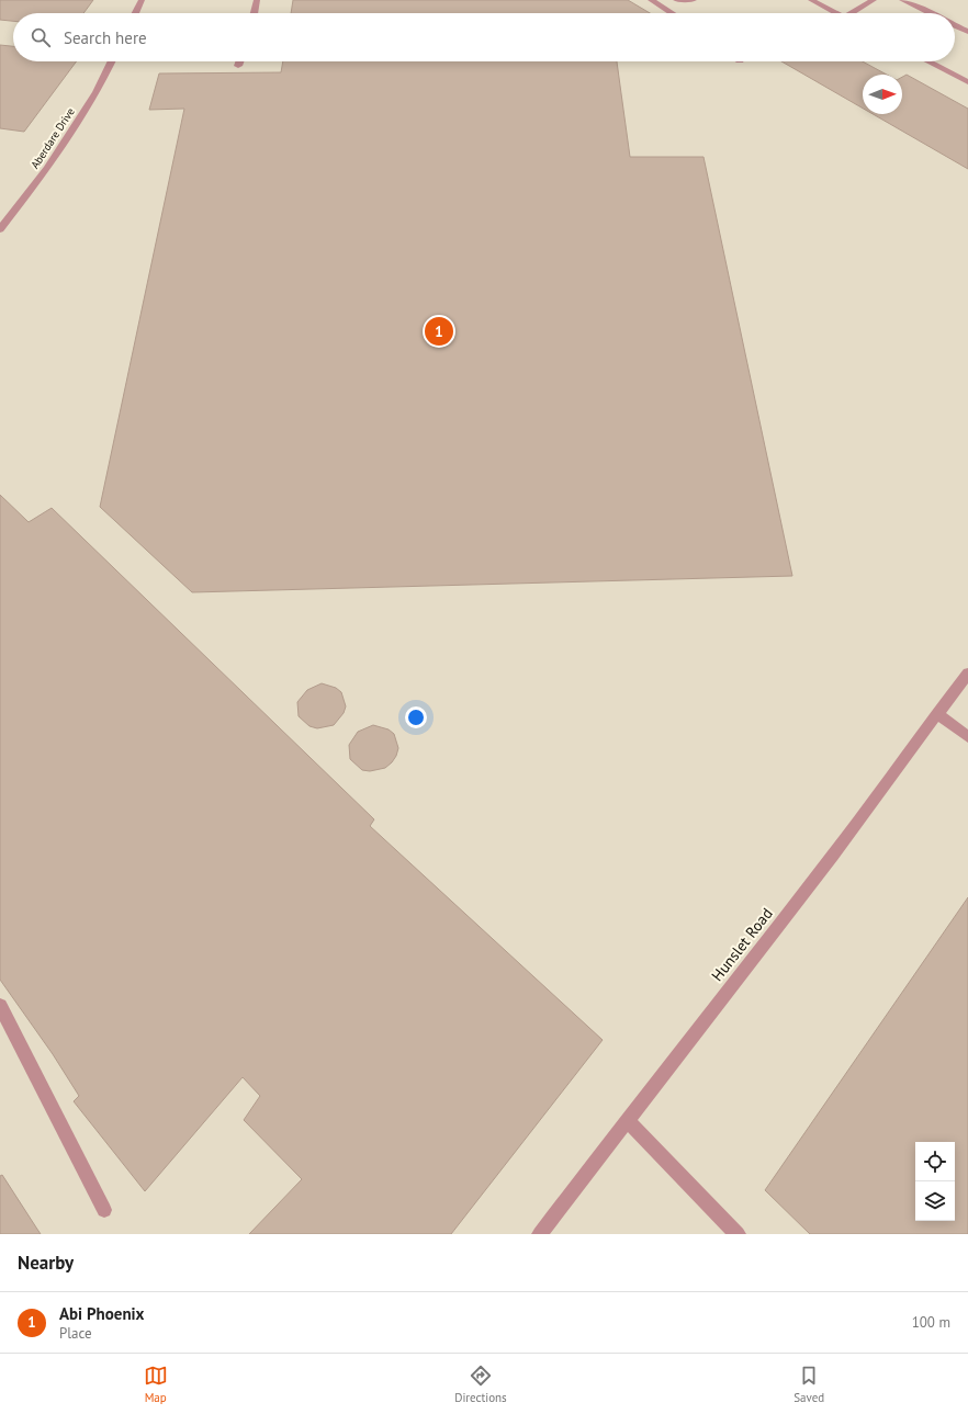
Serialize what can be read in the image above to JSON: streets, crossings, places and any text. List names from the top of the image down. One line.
{"streets":{"street":["Aberdare Drive","Hunslet Road"]},"north":"right","page":{"search":"Search here","pins":"1","heading":"Nearby","list":[{"mark":"1","name":"Abi Phoenix","note":"Place","value":"100 m"}],"nav":["Map","Directions","Saved"]}}
